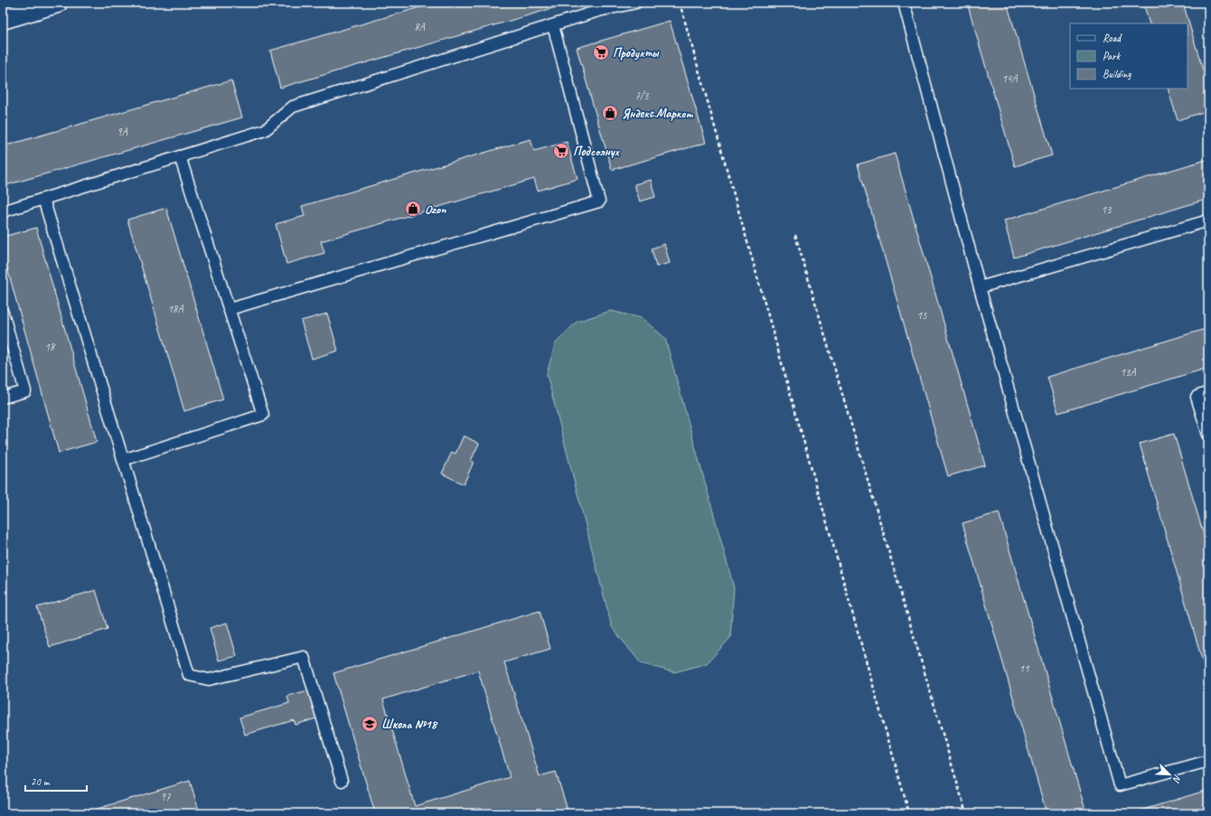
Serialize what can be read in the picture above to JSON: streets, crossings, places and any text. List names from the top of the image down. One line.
{"places":{"supermarket":["Продукты","Подсолнух"],"shop":["Яндекс.Маркет","Ozon"],"school or university":["Школа №18"]},"house_numbers":["8А","14А","7/3","9А","13","18А","15","18","13А","11","97"],"legend":["Road","Park","Building"],"scale_bar":"20 m","north":"bottom right"}
